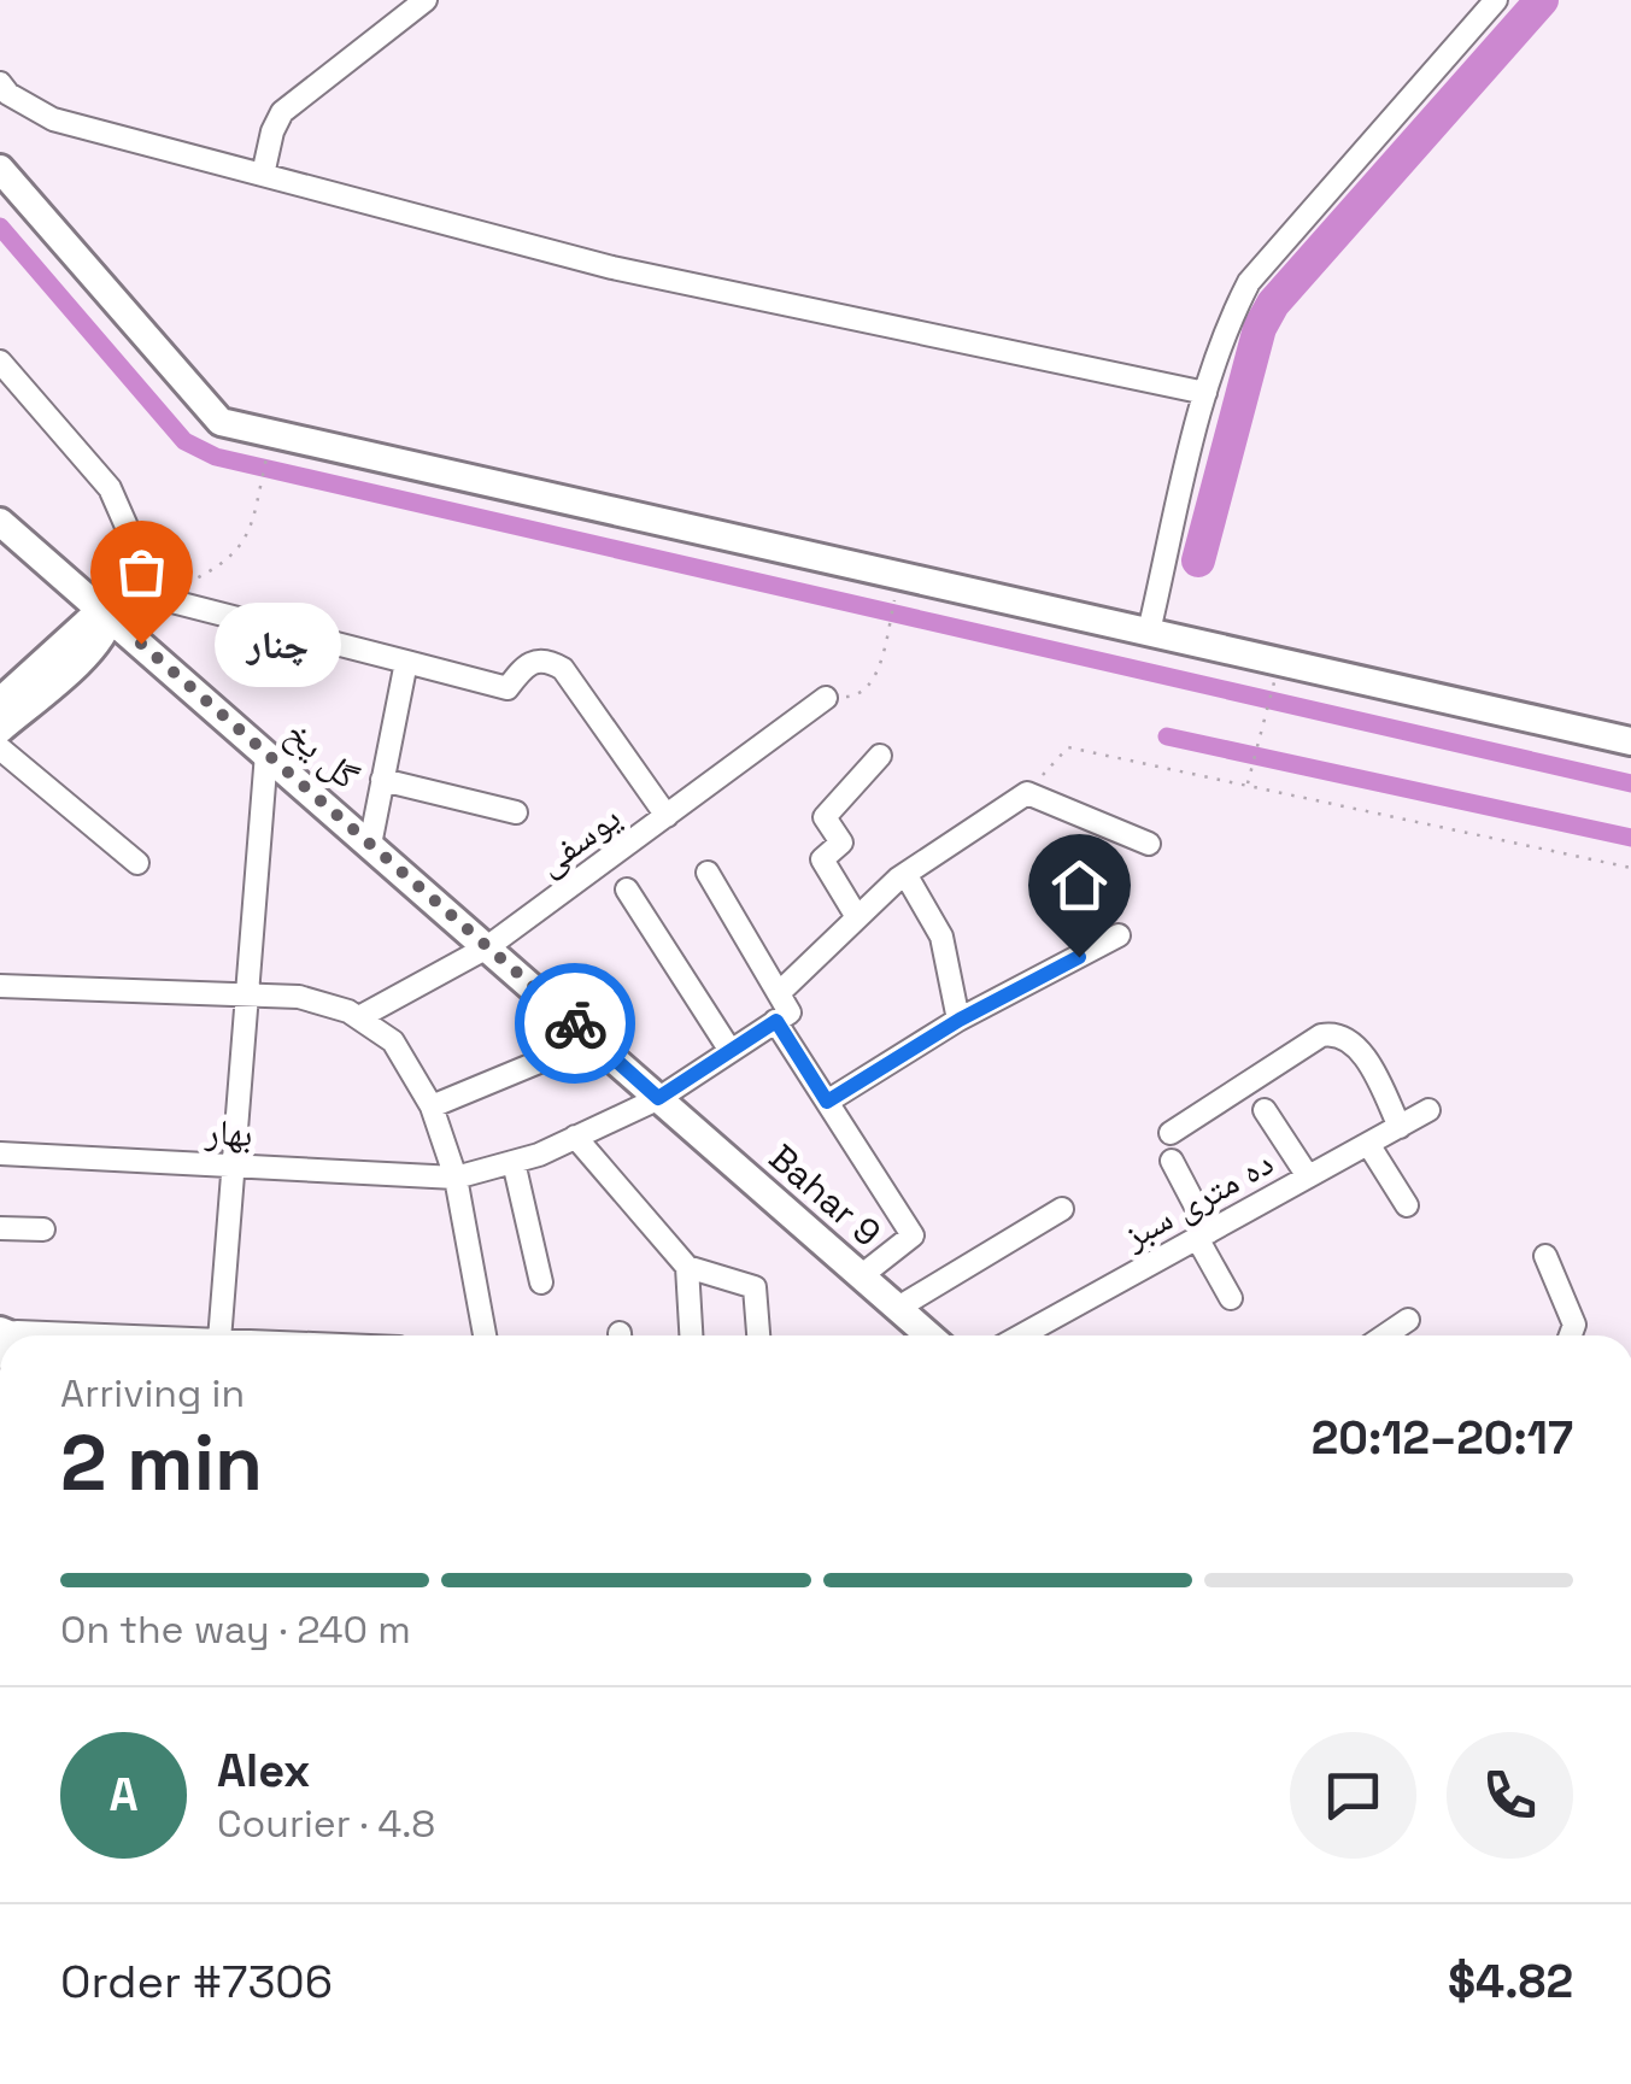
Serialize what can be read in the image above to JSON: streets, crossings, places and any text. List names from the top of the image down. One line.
{"streets":{"main road":["گل یخ","Bahar 9"],"street":["یوسفی","بهار","ده متری سبز"]},"crossings":[["گل یخ","یوسفی"],["گل یخ","Bahar 9"],["یوسفی","Bahar 9"],["بهار","Bahar 9"]],"places":["چنار"],"page":{"bubble":"چنار","heading":["2 min","Arriving in","20:12–20:17"],"panel":["Alex","Courier · 4.8","Order #7306","$4.82"],"bar":"On the way · 240 m","round":"A"}}
